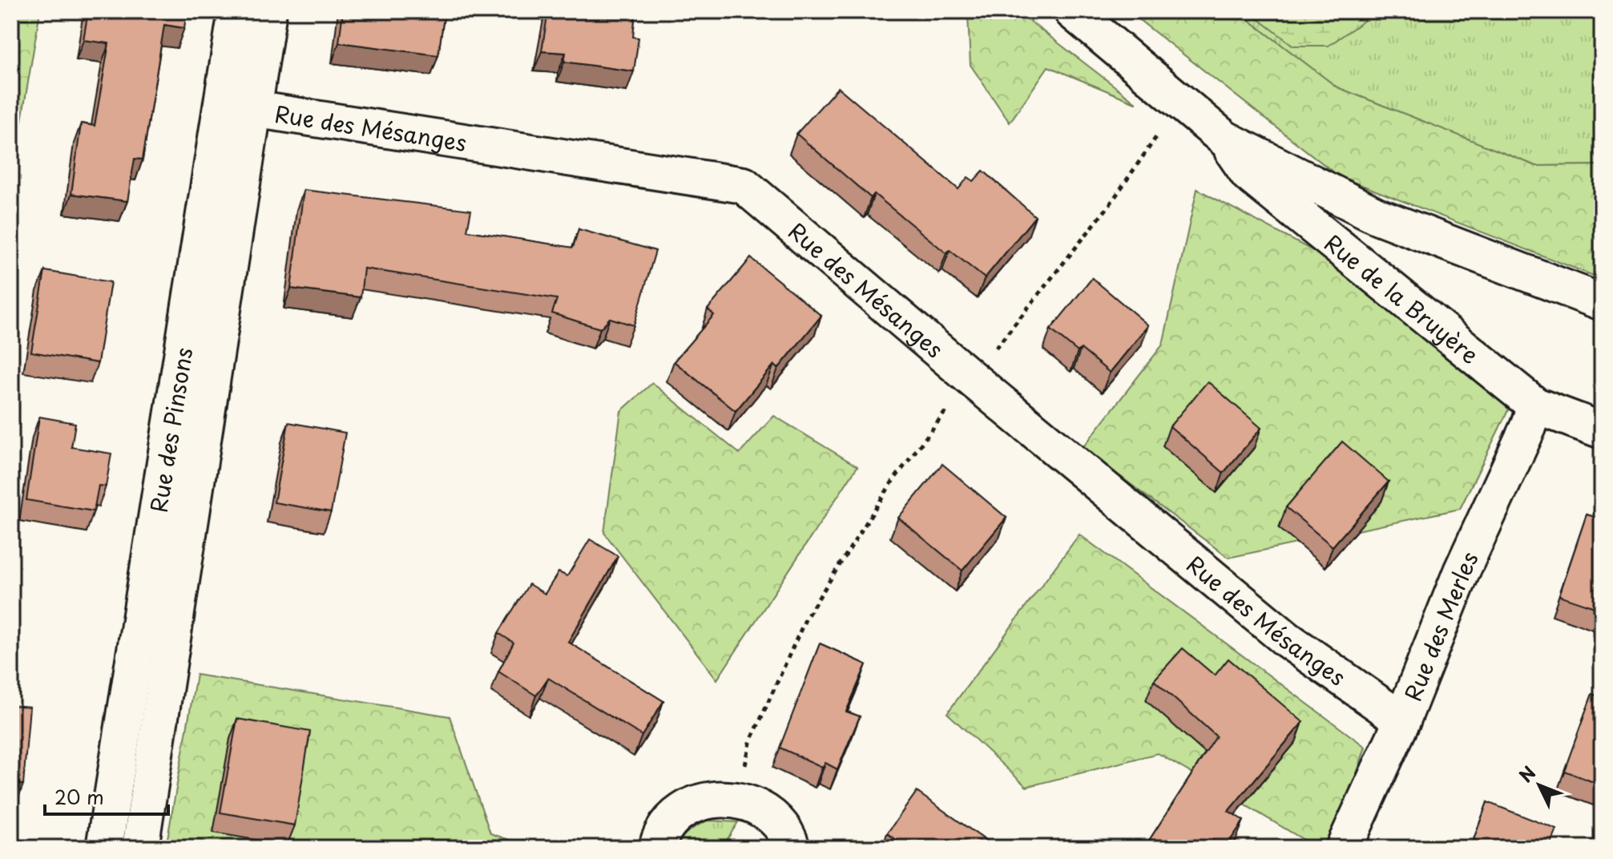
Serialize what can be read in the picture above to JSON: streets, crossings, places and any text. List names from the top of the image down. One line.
{"streets":{"street":["Rue des Mésanges","Rue de la Bruyère","Rue des Pinsons","Rue des Merles"]},"crossings":[["Rue des Mésanges","Rue des Pinsons"],["Rue des Mésanges","Rue des Merles"],["Rue de la Bruyère","Rue des Merles"]],"scale_bar":"20 m","north":"top left"}
